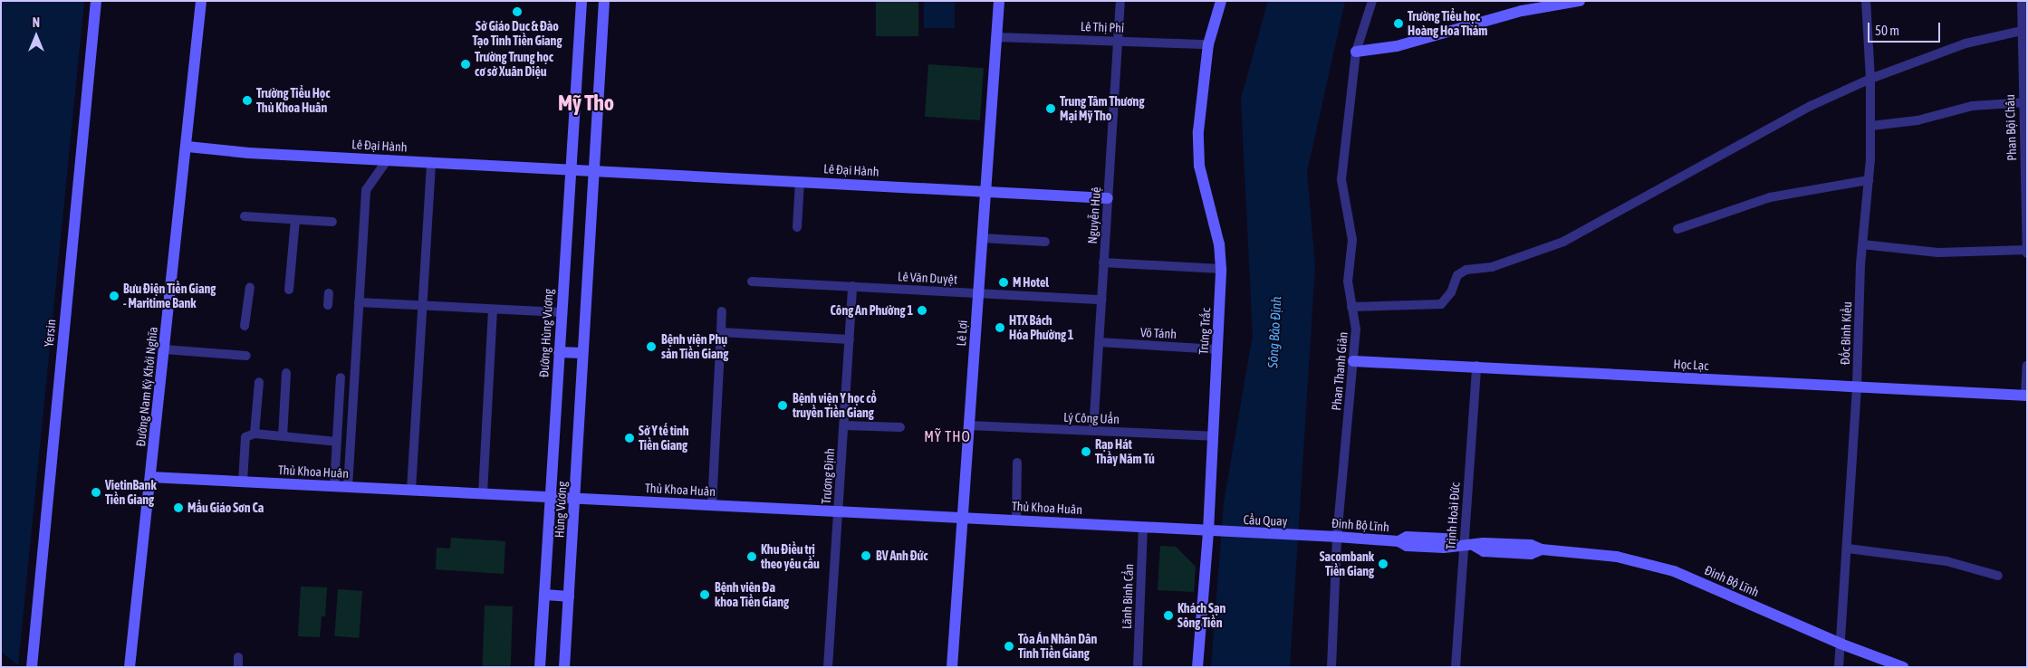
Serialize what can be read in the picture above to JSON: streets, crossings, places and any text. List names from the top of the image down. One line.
{"streets":{"main road":["Lê Đại Hành","Trưng Trắc","Yersin","Đường Hùng Vương","Lê Lợi","Học Lạc","Đường Nam Kỳ Khởi Nghĩa","Thủ Khoa Huân","Hùng Vương","Cầu Quay","Đinh Bộ Lĩnh"],"street":["Lê Thị Phỉ","Phan Bội Châu","Nguyễn Huệ","Lê Văn Duyệt","Võ Tánh","Đốc Binh Kiều","Phan Thanh Giản","Lý Công Uẩn","Trương Định","Trịnh Hoài Đức","Lãnh Binh Cẩn"]},"crossings":[["Lê Thị Phỉ","Nguyễn Huệ"],["Lê Thị Phỉ","Trưng Trắc"],["Lê Thị Phỉ","Lê Lợi"],["Lê Đại Hành","Nguyễn Huệ"],["Lê Đại Hành","Đường Hùng Vương"],["Lê Đại Hành","Lê Lợi"],["Lê Đại Hành","Đường Nam Kỳ Khởi Nghĩa"],["Nguyễn Huệ","Lê Văn Duyệt"],["Nguyễn Huệ","Võ Tánh"],["Nguyễn Huệ","Lý Công Uẩn"],["Lê Văn Duyệt","Lê Lợi"],["Lê Văn Duyệt","Trương Định"],["Trưng Trắc","Võ Tánh"],["Trưng Trắc","Lý Công Uẩn"],["Trưng Trắc","Thủ Khoa Huân"],["Trưng Trắc","Cầu Quay"],["Đường Hùng Vương","Thủ Khoa Huân"],["Lê Lợi","Lý Công Uẩn"],["Lê Lợi","Thủ Khoa Huân"],["Đốc Binh Kiều","Học Lạc"],["Đốc Binh Kiều","Đinh Bộ Lĩnh"],["Học Lạc","Phan Thanh Giản"],["Học Lạc","Trịnh Hoài Đức"],["Phan Thanh Giản","Đinh Bộ Lĩnh"],["Đường Nam Kỳ Khởi Nghĩa","Thủ Khoa Huân"],["Thủ Khoa Huân","Trương Định"],["Thủ Khoa Huân","Hùng Vương"],["Thủ Khoa Huân","Cầu Quay"],["Thủ Khoa Huân","Lãnh Binh Cẩn"],["Trịnh Hoài Đức","Đinh Bộ Lĩnh"],["Cầu Quay","Đinh Bộ Lĩnh"]],"districts":["Mỹ Tho","MỸ THO"],"water":["Sông Bảo Định"],"places":["Sở Giáo Dục & Đào Tạo Tỉnh Tiền Giang","Trường Tiểu học Hoàng Hoa Thám","Trường Trung học cơ sở Xuân Diệu","Trường Tiểu Học Thủ Khoa Huân","Trung Tâm Thương Mại Mỹ Tho","M Hotel","Bưu Điện Tiền Giang - Maritime Bank","Công An Phường 1","HTX Bách Hóa Phường 1","Bệnh viện Phụ sản Tiền Giang","Bệnh viện Y học cổ truyền Tiền Giang","Sở Y tế tỉnh Tiền Giang","Rạp Hát Thầy Năm Tú","VietinBank Tiền Giang","Mẩu Giáo Sơn Ca","BV Anh Đức","Khu Điều trị theo yêu cầu","Sacombank Tiền Giang","Bệnh viện Đa khoa Tiền Giang","Khách Sạn Sông Tiền","Tòa Án Nhân Dân Tỉnh Tiền Giang"],"scale_bar":"50 m","north":"top"}
